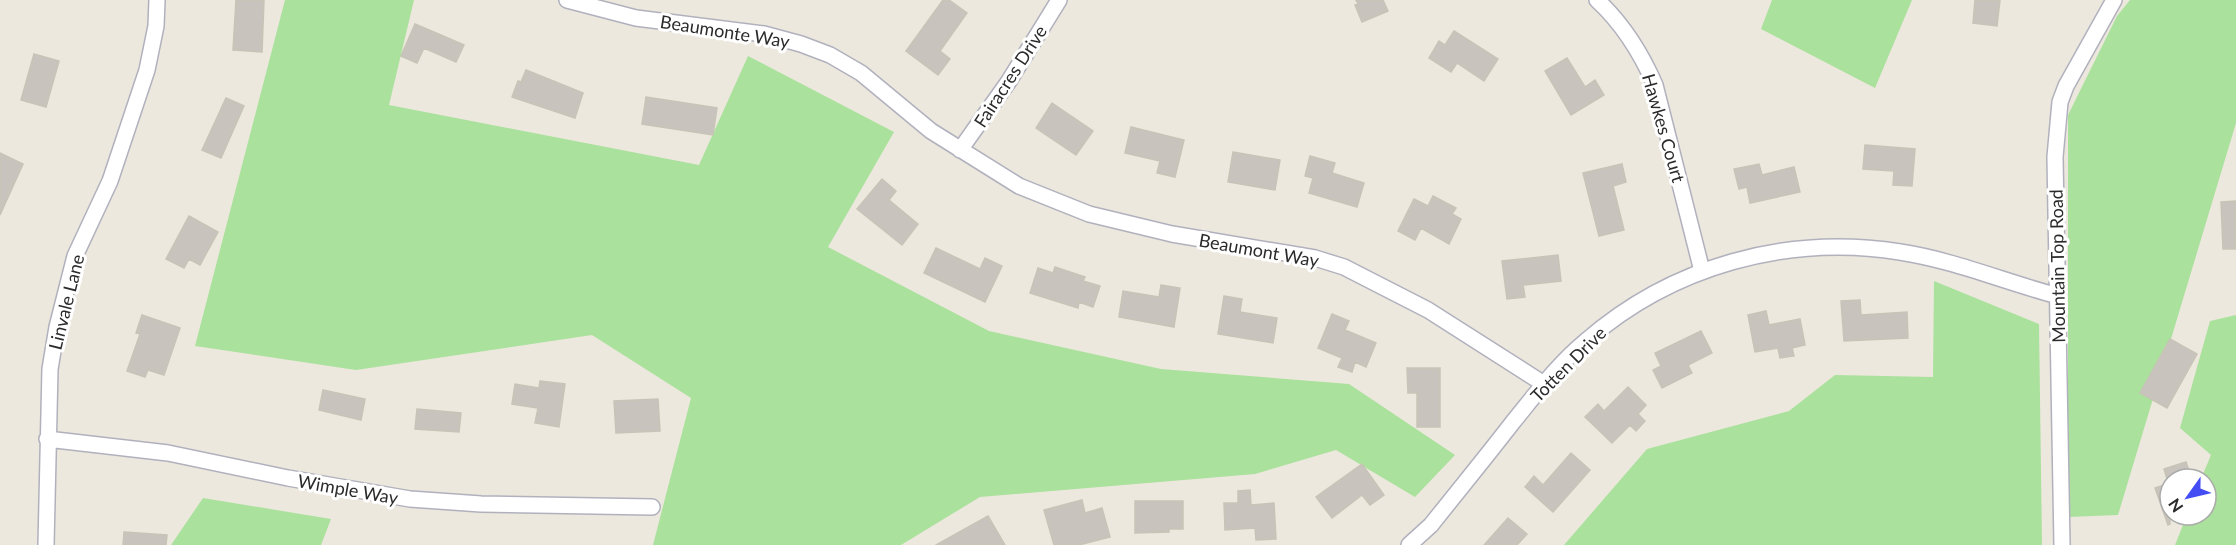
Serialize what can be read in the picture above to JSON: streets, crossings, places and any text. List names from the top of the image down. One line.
{"streets":{"street":["Beaumonte Way","Fairacres Drive","Hawkes Court","Beaumont Way","Mountain Top Road","Linvale Lane","Totten Drive","Wimple Way"]},"crossings":[["Beaumonte Way","Fairacres Drive"],["Beaumonte Way","Beaumont Way"],["Fairacres Drive","Beaumont Way"],["Hawkes Court","Totten Drive"],["Beaumont Way","Totten Drive"],["Mountain Top Road","Totten Drive"],["Linvale Lane","Wimple Way"]],"north":"bottom left"}
